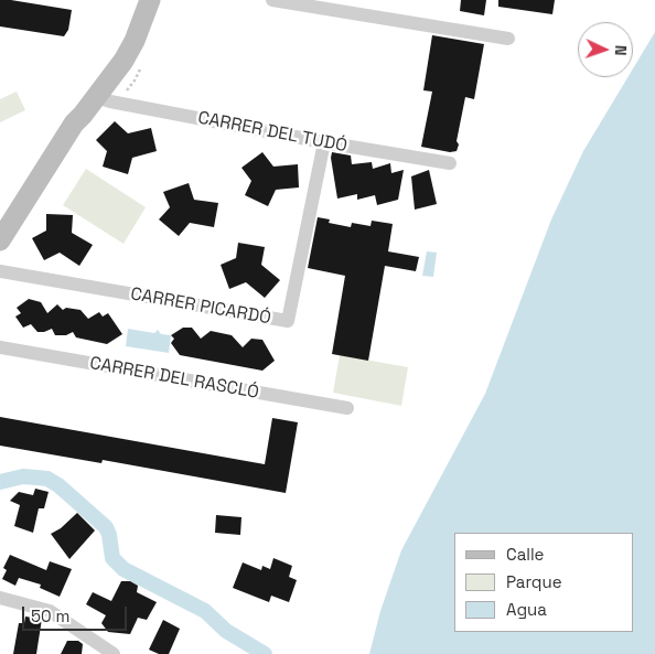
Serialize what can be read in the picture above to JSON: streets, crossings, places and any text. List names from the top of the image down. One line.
{"streets":{"street":["CARRER DEL TUDÓ","CARRER PICARDÓ","CARRER DEL RASCLÓ"]},"crossings":[["CARRER DEL TUDÓ","CARRER PICARDÓ"]],"legend":["Calle","Parque","Agua"],"scale_bar":"50 m","north":"right"}
